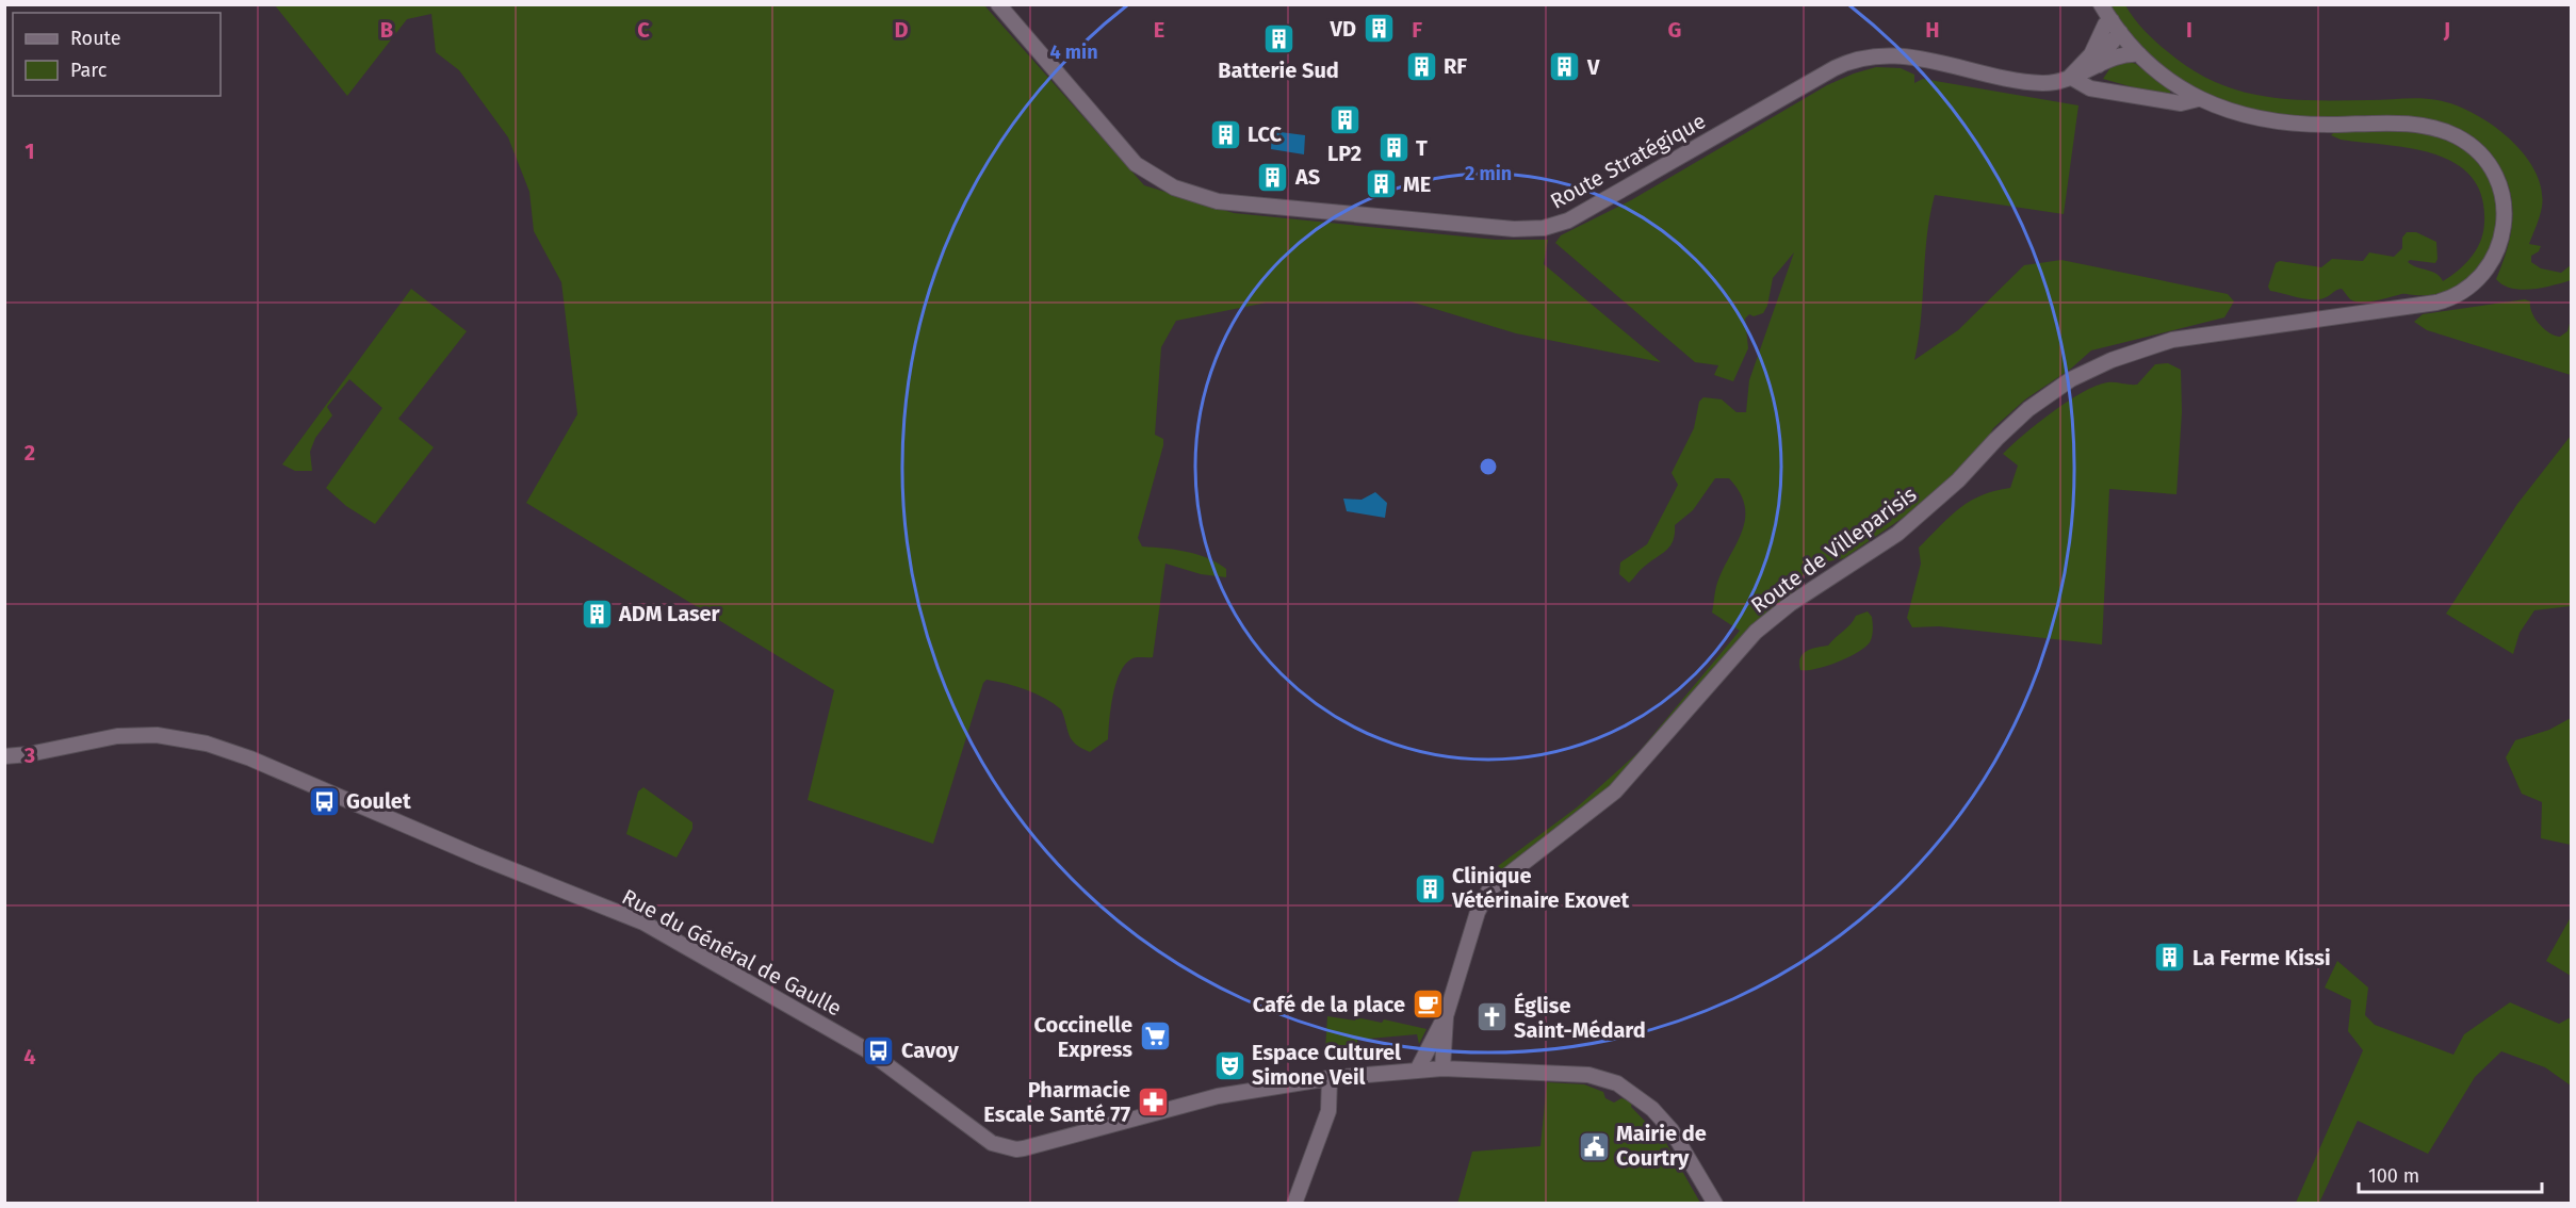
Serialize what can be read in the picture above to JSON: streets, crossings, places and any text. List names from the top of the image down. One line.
{"streets":{"street":["Route Stratégique","Route de Villeparisis","Rue du Général de Gaulle"]},"places":{"building":["VD","Batterie Sud","RF","V","LP2","LCC","T","AS","ME","ADM Laser","Clinique Vétérinaire Exovet","La Ferme Kissi"],"bus stop":["Goulet","Cavoy"],"cafe":["Café de la place"],"church":["Église Saint-Médard"],"supermarket":["Coccinelle Express"],"theatre":["Espace Culturel Simone Veil"],"pharmacy":["Pharmacie Escale Santé 77"],"public building":["Mairie de Courtry"]},"legend":["Route","Parc"],"scale_bar":"100 m","grid":{"columns":["B","C","D","E","F","G","H","I","J"],"rows":["1","2","3","4"]},"rings":["4 min","2 min"]}
